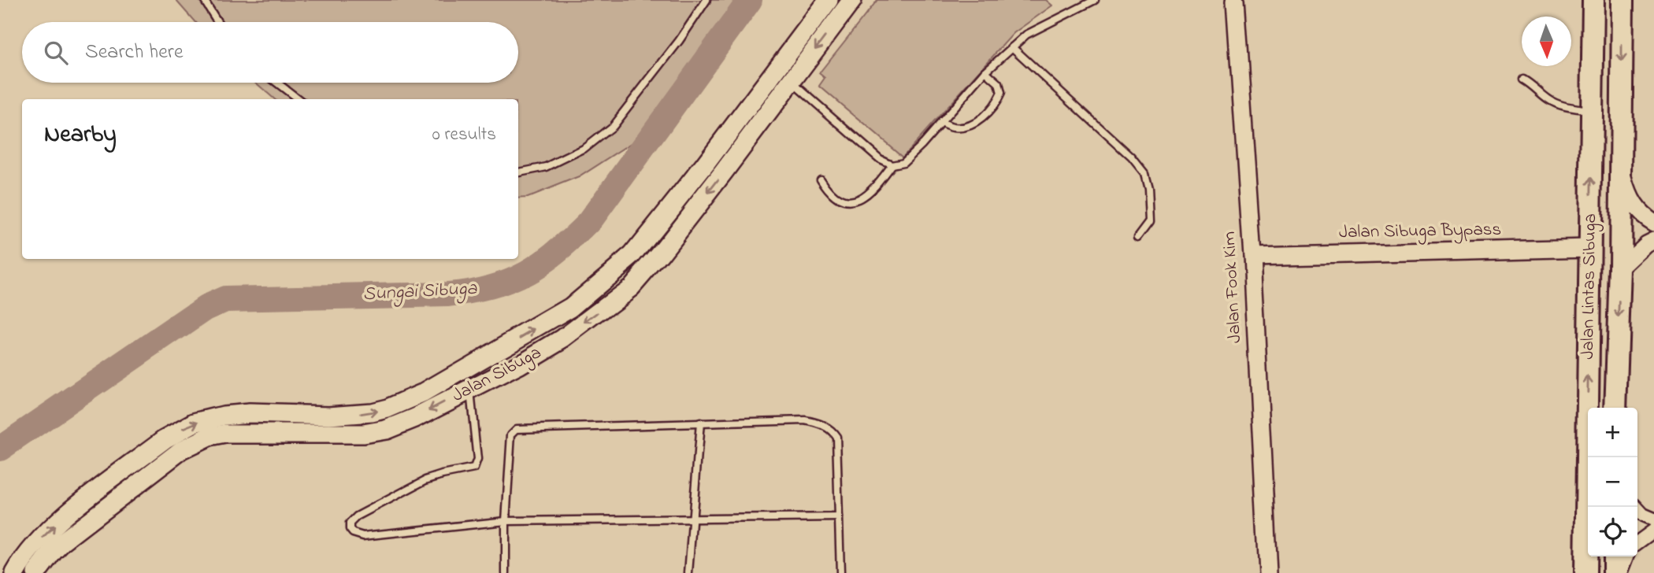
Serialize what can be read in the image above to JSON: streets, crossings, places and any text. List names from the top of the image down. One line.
{"streets":{"main road":["Jalan Lintas Sibuga","Jalan Sibuga"],"street":["Jalan Sibuga Bypass","Jalan Fook Kim"]},"crossings":[["Jalan Sibuga Bypass","Jalan Lintas Sibuga"],["Jalan Sibuga Bypass","Jalan Fook Kim"]],"water":["Sungai Sibuga"],"north":"bottom","page":{"search":"Search here","heading":["Nearby","0 results"],"map_buttons":["+","−"]}}
